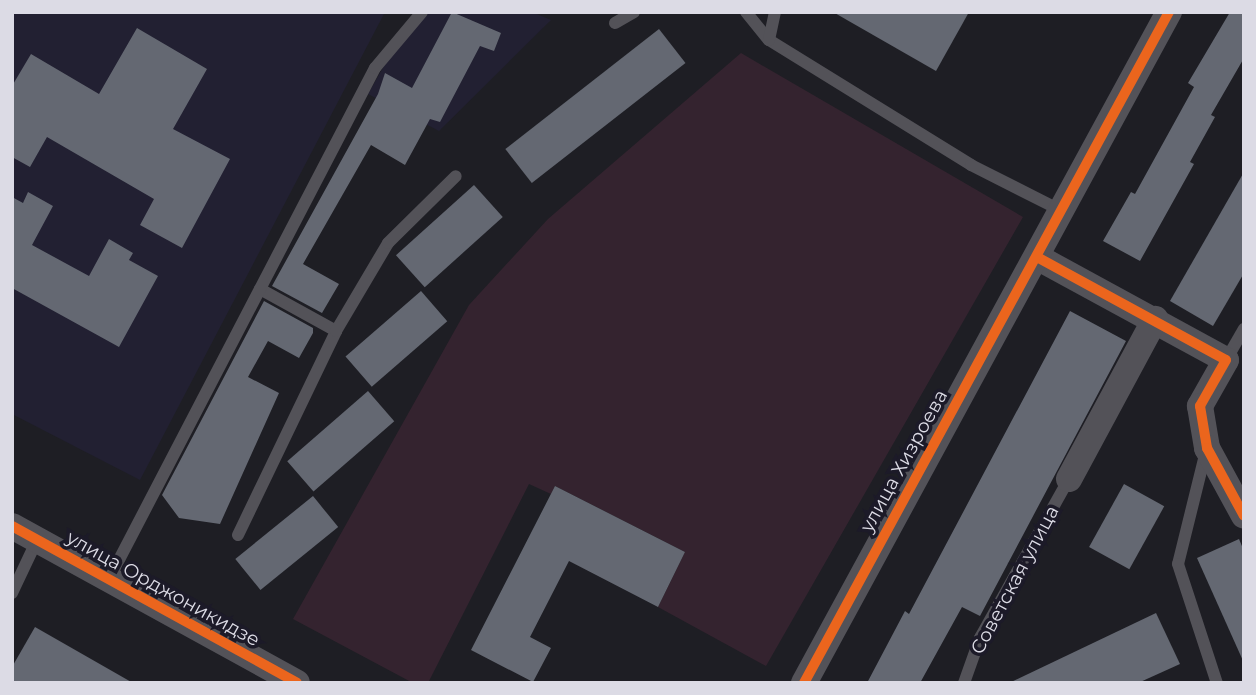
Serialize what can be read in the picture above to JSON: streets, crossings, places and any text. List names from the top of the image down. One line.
{"streets":{"street":["улица Хизроева","улица Орджоникидзе"],"lane":["Советская улица"]}}
